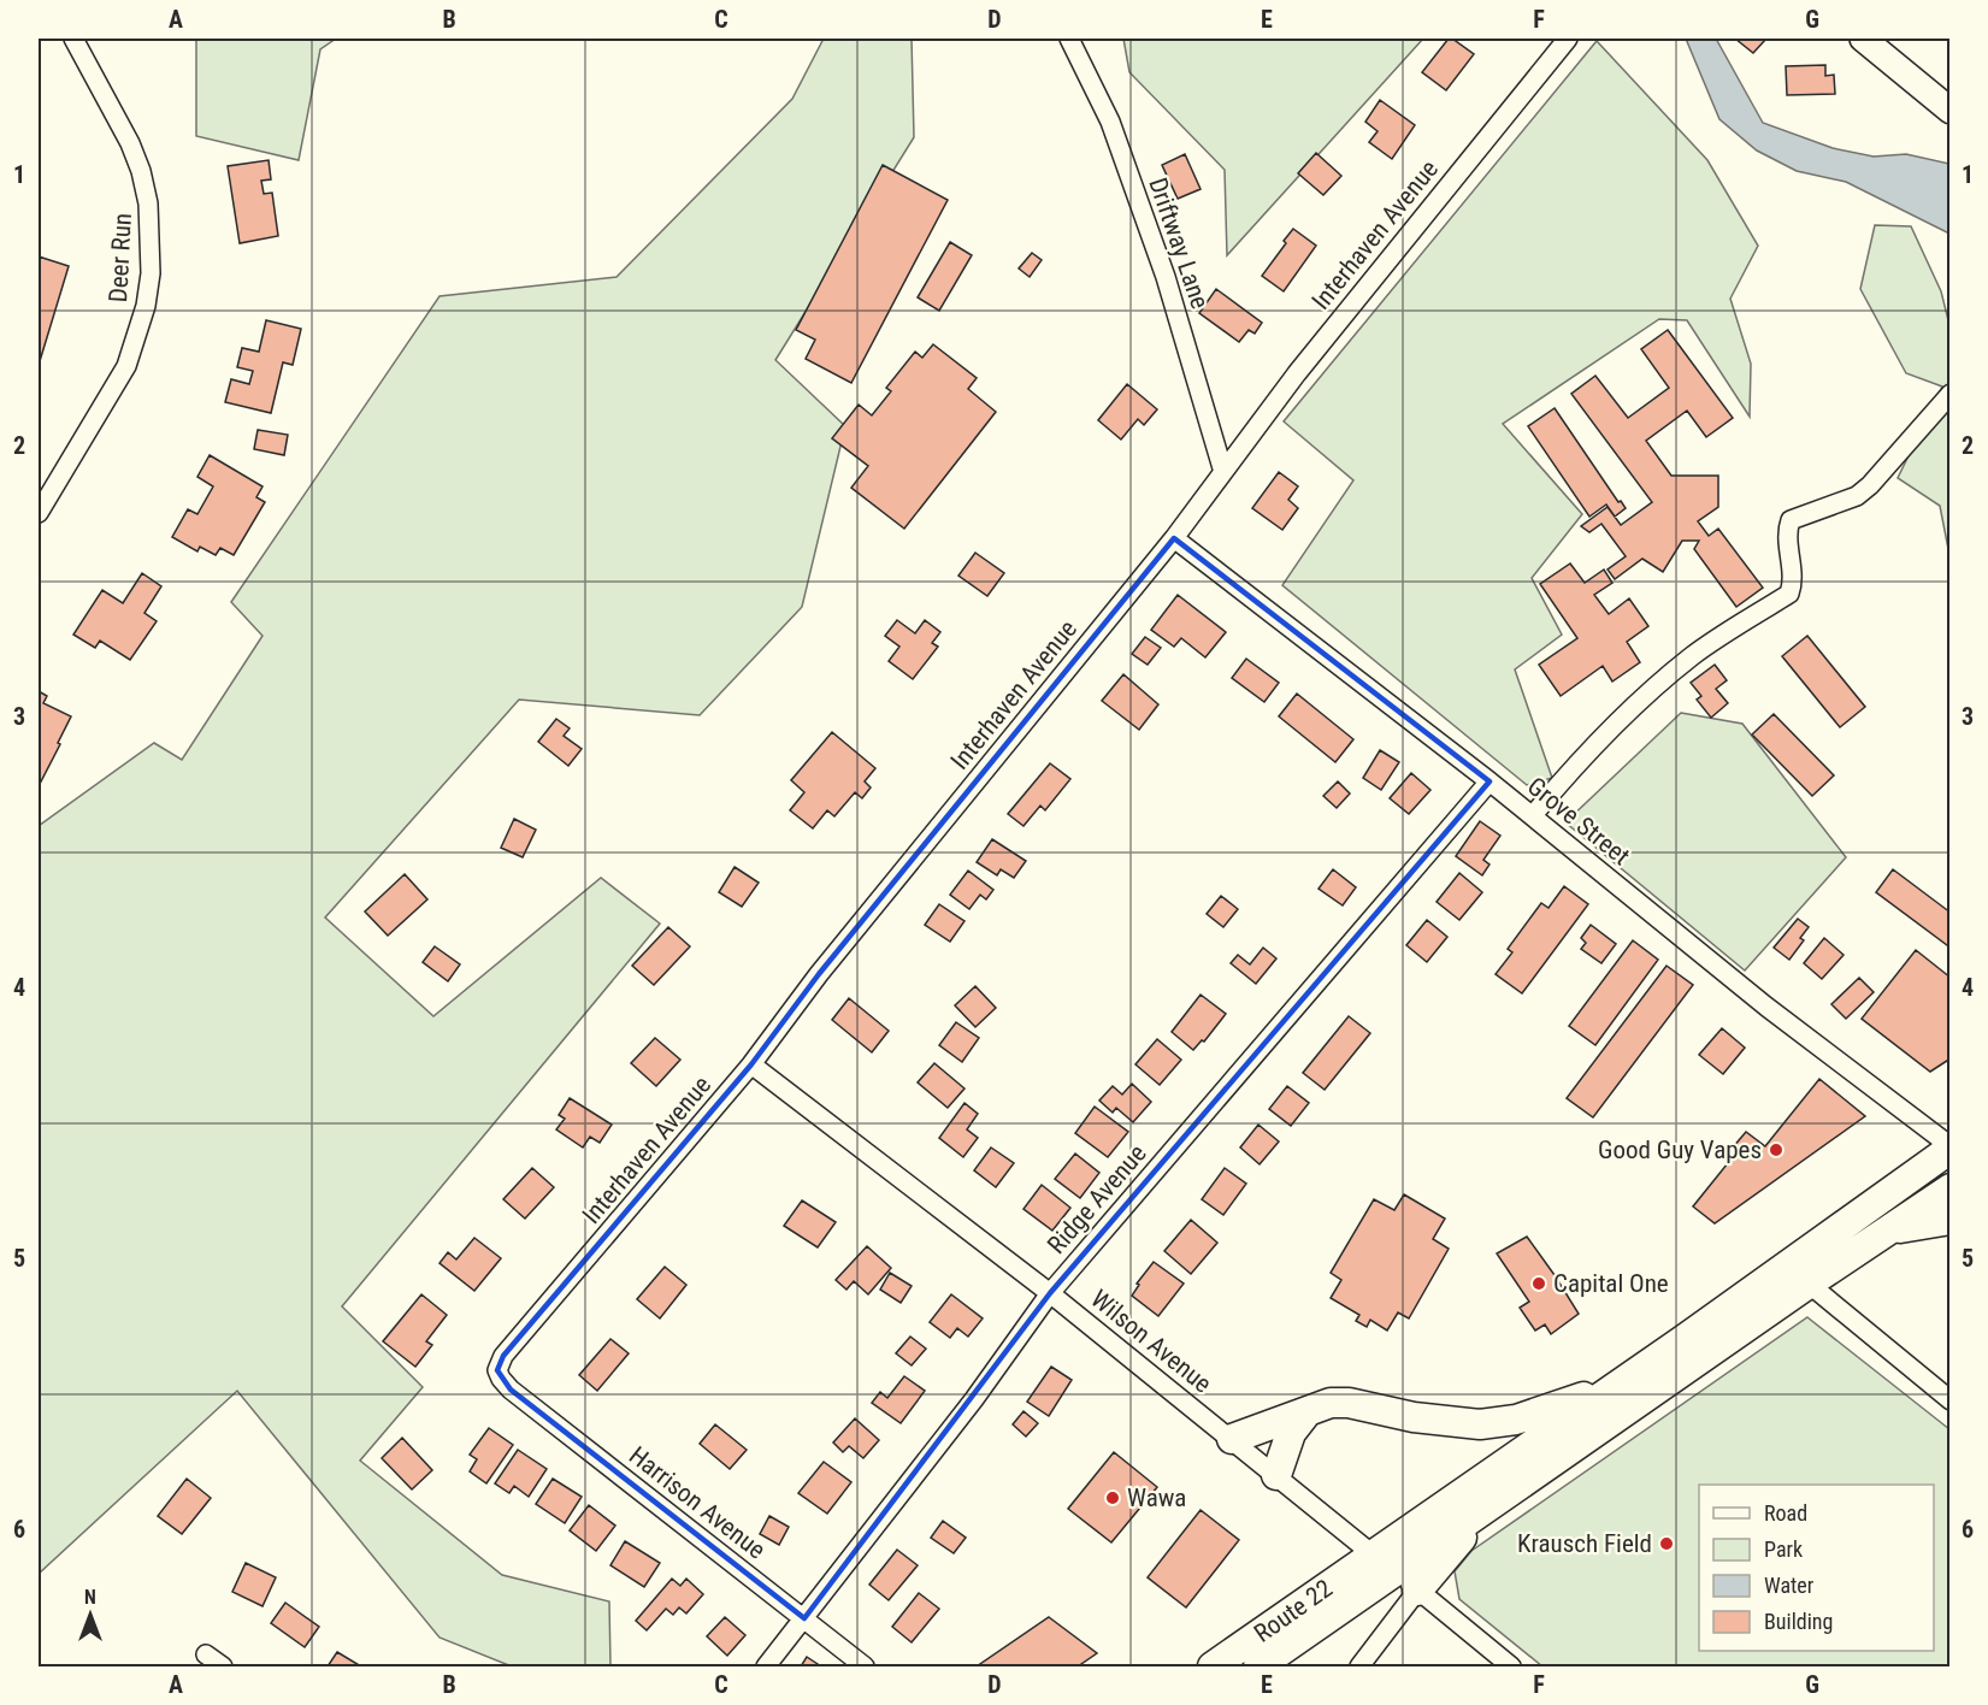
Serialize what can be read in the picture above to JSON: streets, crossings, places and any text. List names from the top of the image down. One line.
{"streets":{"highway":["Route 22"],"street":["Interhaven Avenue","Driftway Lane","Deer Run","Grove Street","Ridge Avenue","Wilson Avenue","Harrison Avenue"]},"crossings":[["Interhaven Avenue","Driftway Lane"],["Interhaven Avenue","Grove Street"],["Interhaven Avenue","Wilson Avenue"],["Interhaven Avenue","Harrison Avenue"],["Grove Street","Ridge Avenue"],["Ridge Avenue","Wilson Avenue"],["Ridge Avenue","Harrison Avenue"],["Wilson Avenue","Route 22"]],"places":["Good Guy Vapes","Capital One","Wawa","Krausch Field"],"legend":["Road","Park","Water","Building"],"north":"top","grid":{"columns":["A","B","C","D","E","F","G"],"rows":["1","2","3","4","5","6"]}}
